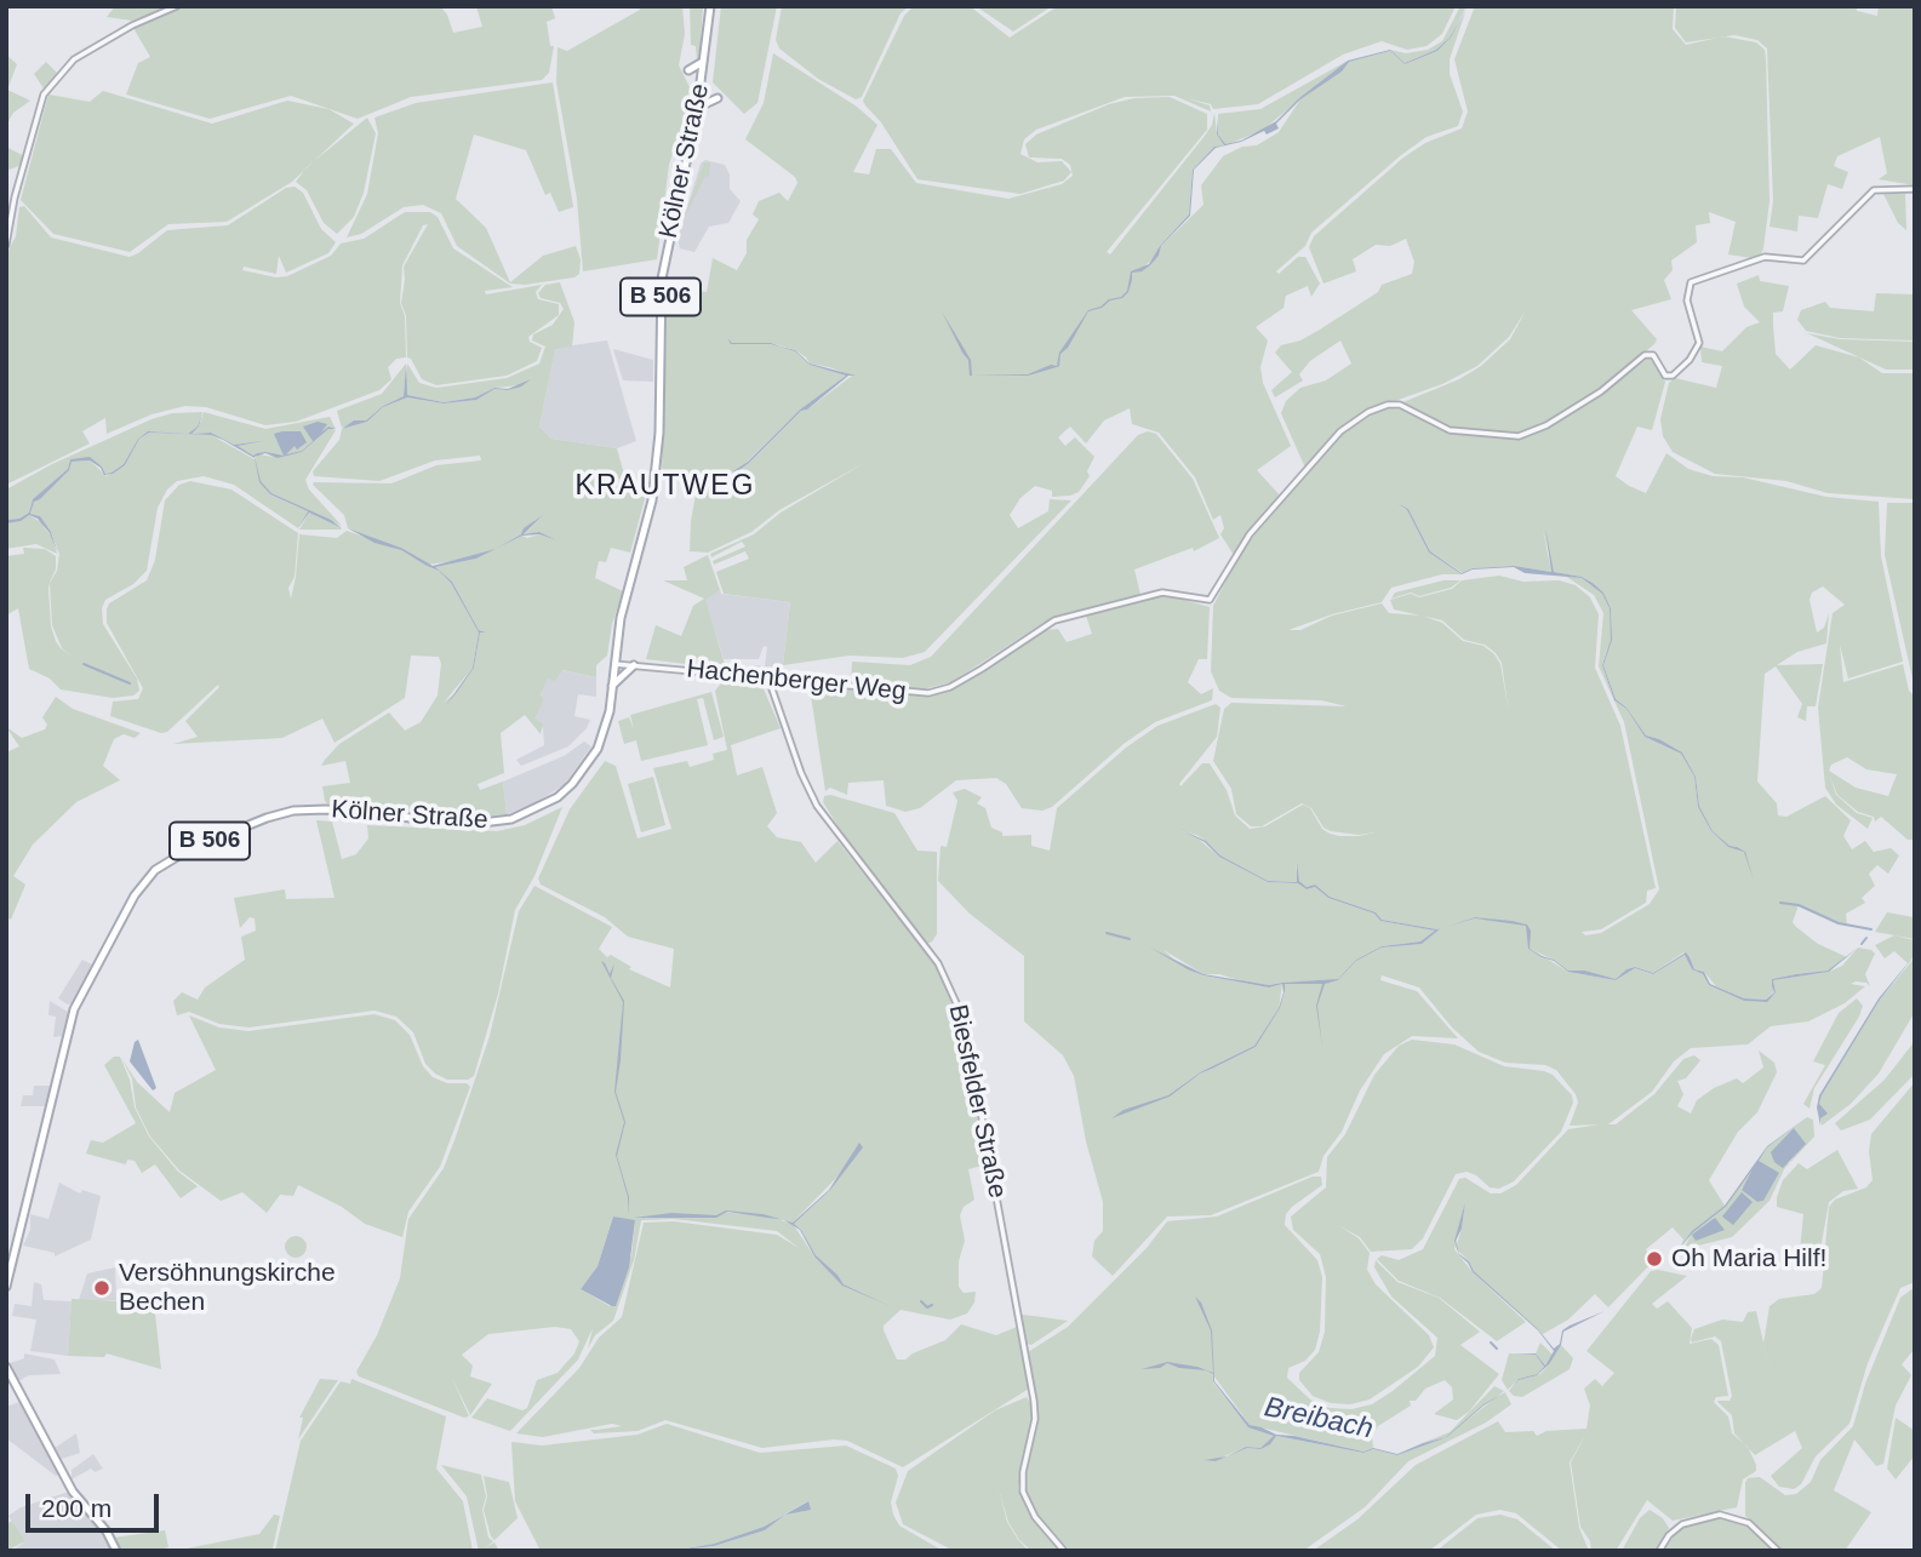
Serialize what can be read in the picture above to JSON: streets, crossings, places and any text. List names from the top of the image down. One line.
{"streets":{"main road":["Kölner Straße","B 506"],"street":["Hachenberger Weg","Biesfelder Straße"]},"crossings":[["Kölner Straße","Hachenberger Weg"],["Hachenberger Weg","Biesfelder Straße"]],"districts":["KRAUTWEG"],"water":["Breibach"],"places":["Oh Maria Hilf!","Versöhnungskirche Bechen"],"scale_bar":"200 m"}
